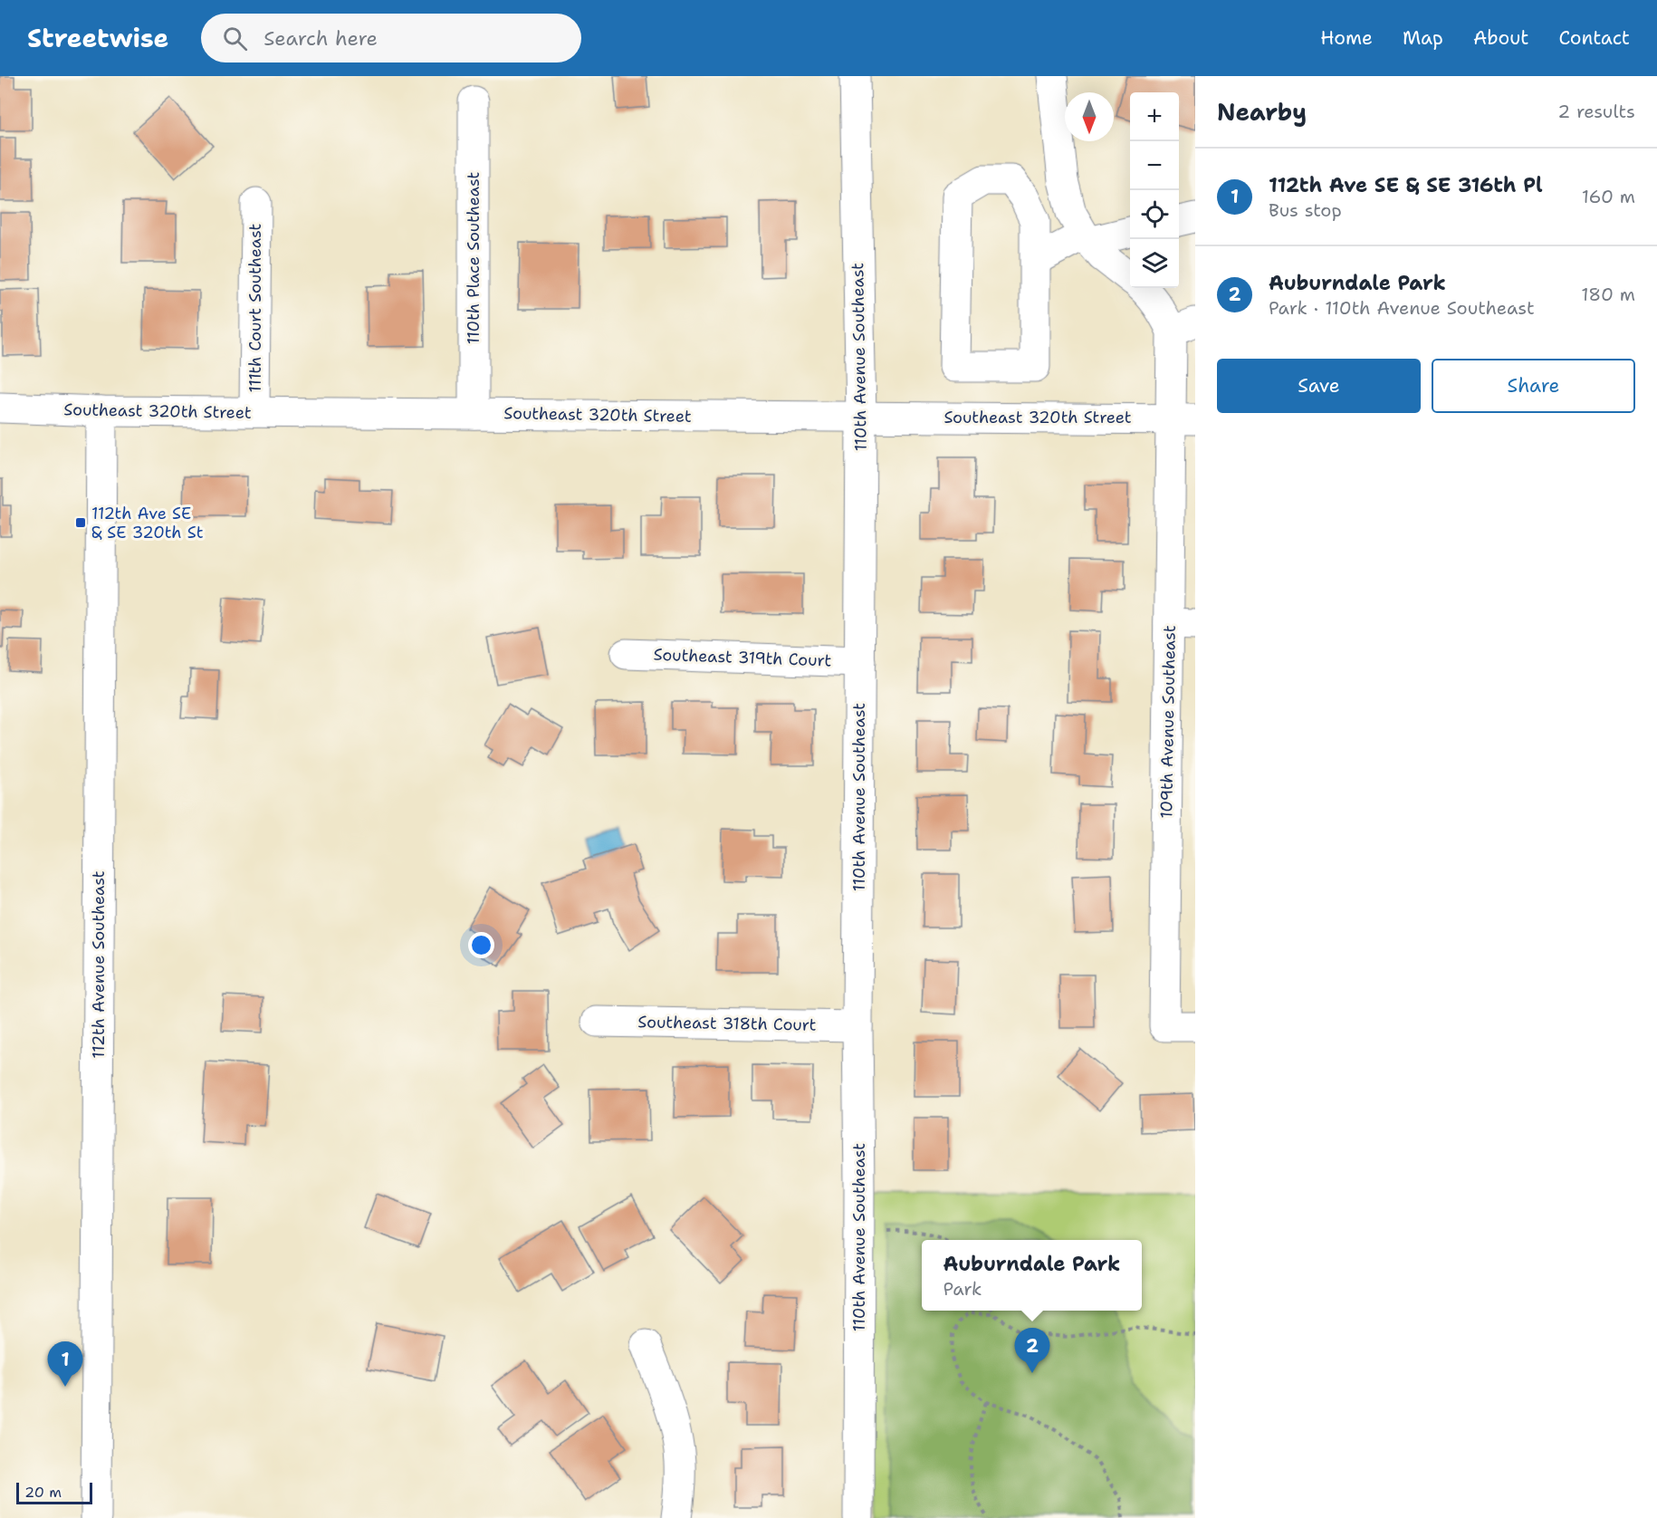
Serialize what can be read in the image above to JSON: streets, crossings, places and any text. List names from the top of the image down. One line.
{"streets":{"street":["110th Place Southeast","111th Court Southeast","110th Avenue Southeast","Southeast 320th Street","Southeast 319th Court","109th Avenue Southeast","112th Avenue Southeast","Southeast 318th Court"]},"crossings":[["110th Place Southeast","Southeast 320th Street"],["111th Court Southeast","Southeast 320th Street"],["110th Avenue Southeast","Southeast 320th Street"],["110th Avenue Southeast","Southeast 319th Court"],["110th Avenue Southeast","Southeast 318th Court"],["Southeast 320th Street","109th Avenue Southeast"],["Southeast 320th Street","112th Avenue Southeast"]],"places":{"transit":["112th Ave SE & SE 320th St"]},"scale_bar":"20 m","north":"bottom","page":{"header":"Streetwise","search":"Search here","nav":["Home","Map","About","Contact"],"heading":["Nearby","2 results"],"map_buttons":["+","−"],"list":[{"mark":"1","name":"112th Ave SE & SE 316th Pl","note":"Bus stop","value":"160 m"},{"mark":"2","name":"Auburndale Park","note":"Park · 110th Avenue Southeast","value":"180 m"}],"buttons":["Save","Share"],"popup":["Auburndale Park","Park"],"pins":["2","1"],"scale":"20 m"}}
